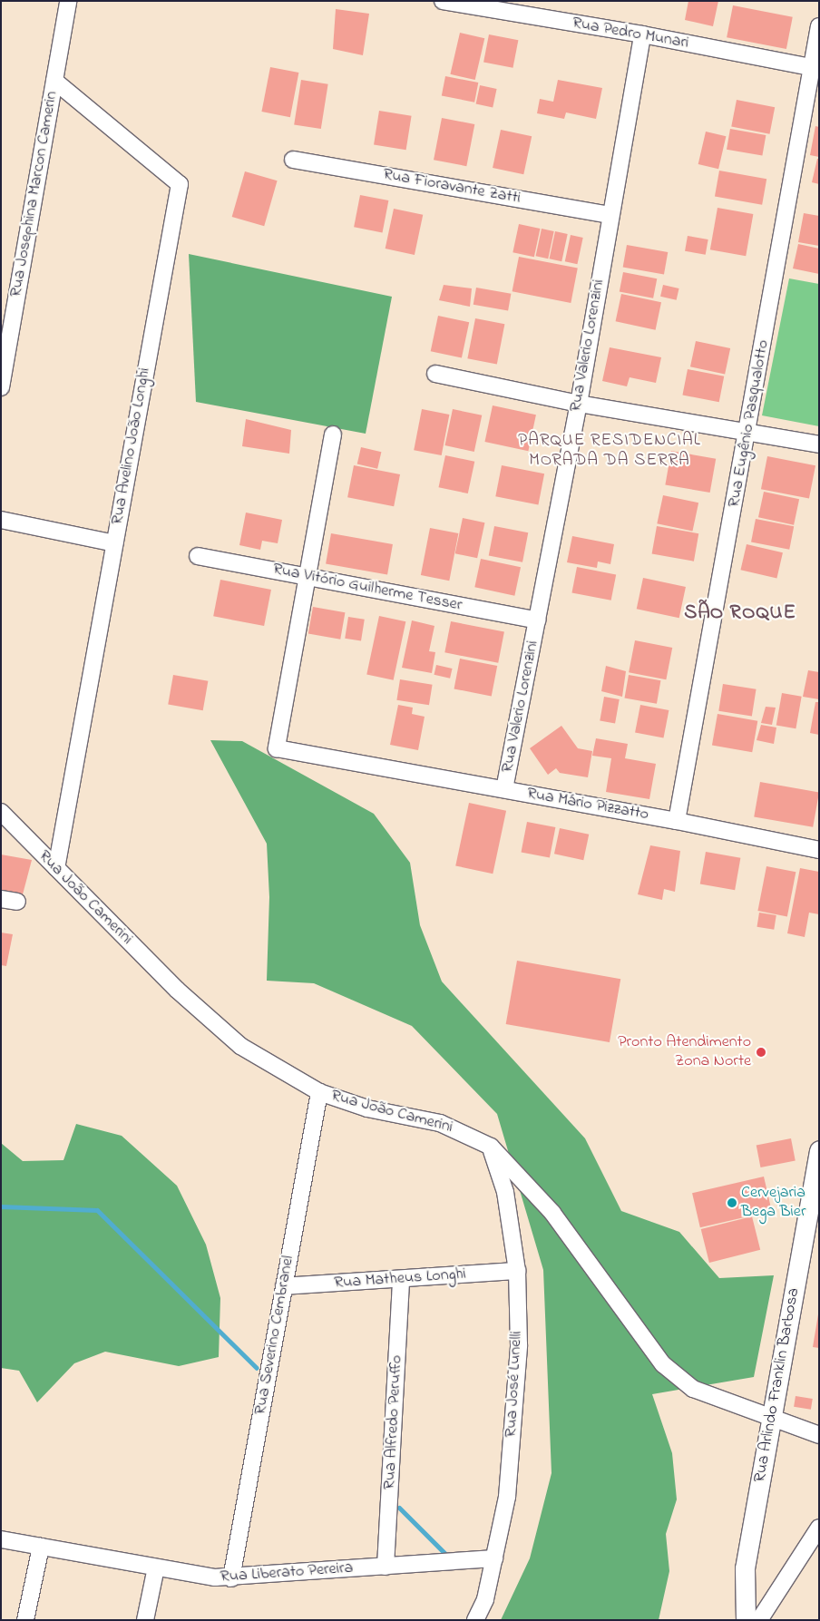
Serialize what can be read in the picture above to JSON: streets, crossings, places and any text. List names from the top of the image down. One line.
{"streets":{"street":["Rua Pedro Munari","Rua Fioravante Zatti","Rua Josephina Marcon Camerin","Rua Valerio Lorenzini","Rua Eugênio Pasqualotto","Rua Avelino João Longhi","Rua Vitório Guilherme Tesser","Rua Mário Pizzatto","Rua João Camerini","Rua Matheus Longhi","Rua Severino Cembranel","Rua José Lunelli","Rua Arlindo Franklin Barbosa","Rua Alfredo Peruffo","Rua Liberato Pereira"]},"crossings":[["Rua Pedro Munari","Rua Valerio Lorenzini"],["Rua Pedro Munari","Rua Eugênio Pasqualotto"],["Rua Fioravante Zatti","Rua Valerio Lorenzini"],["Rua Josephina Marcon Camerin","Rua Avelino João Longhi"],["Rua Valerio Lorenzini","Rua Vitório Guilherme Tesser"],["Rua Valerio Lorenzini","Rua Mário Pizzatto"],["Rua Eugênio Pasqualotto","Rua Mário Pizzatto"],["Rua Avelino João Longhi","Rua João Camerini"],["Rua Vitório Guilherme Tesser","Rua Mário Pizzatto"],["Rua João Camerini","Rua Severino Cembranel"],["Rua João Camerini","Rua José Lunelli"],["Rua João Camerini","Rua Arlindo Franklin Barbosa"],["Rua Matheus Longhi","Rua Severino Cembranel"],["Rua Matheus Longhi","Rua José Lunelli"],["Rua Matheus Longhi","Rua Alfredo Peruffo"],["Rua Severino Cembranel","Rua Liberato Pereira"],["Rua José Lunelli","Rua Liberato Pereira"],["Rua Alfredo Peruffo","Rua Liberato Pereira"]],"districts":["PARQUE RESIDENCIAL MORADA DA SERRA","SÃO ROQUE"],"places":["Pronto Atendimento Zona Norte","Cervejaria Bega Bier"]}
